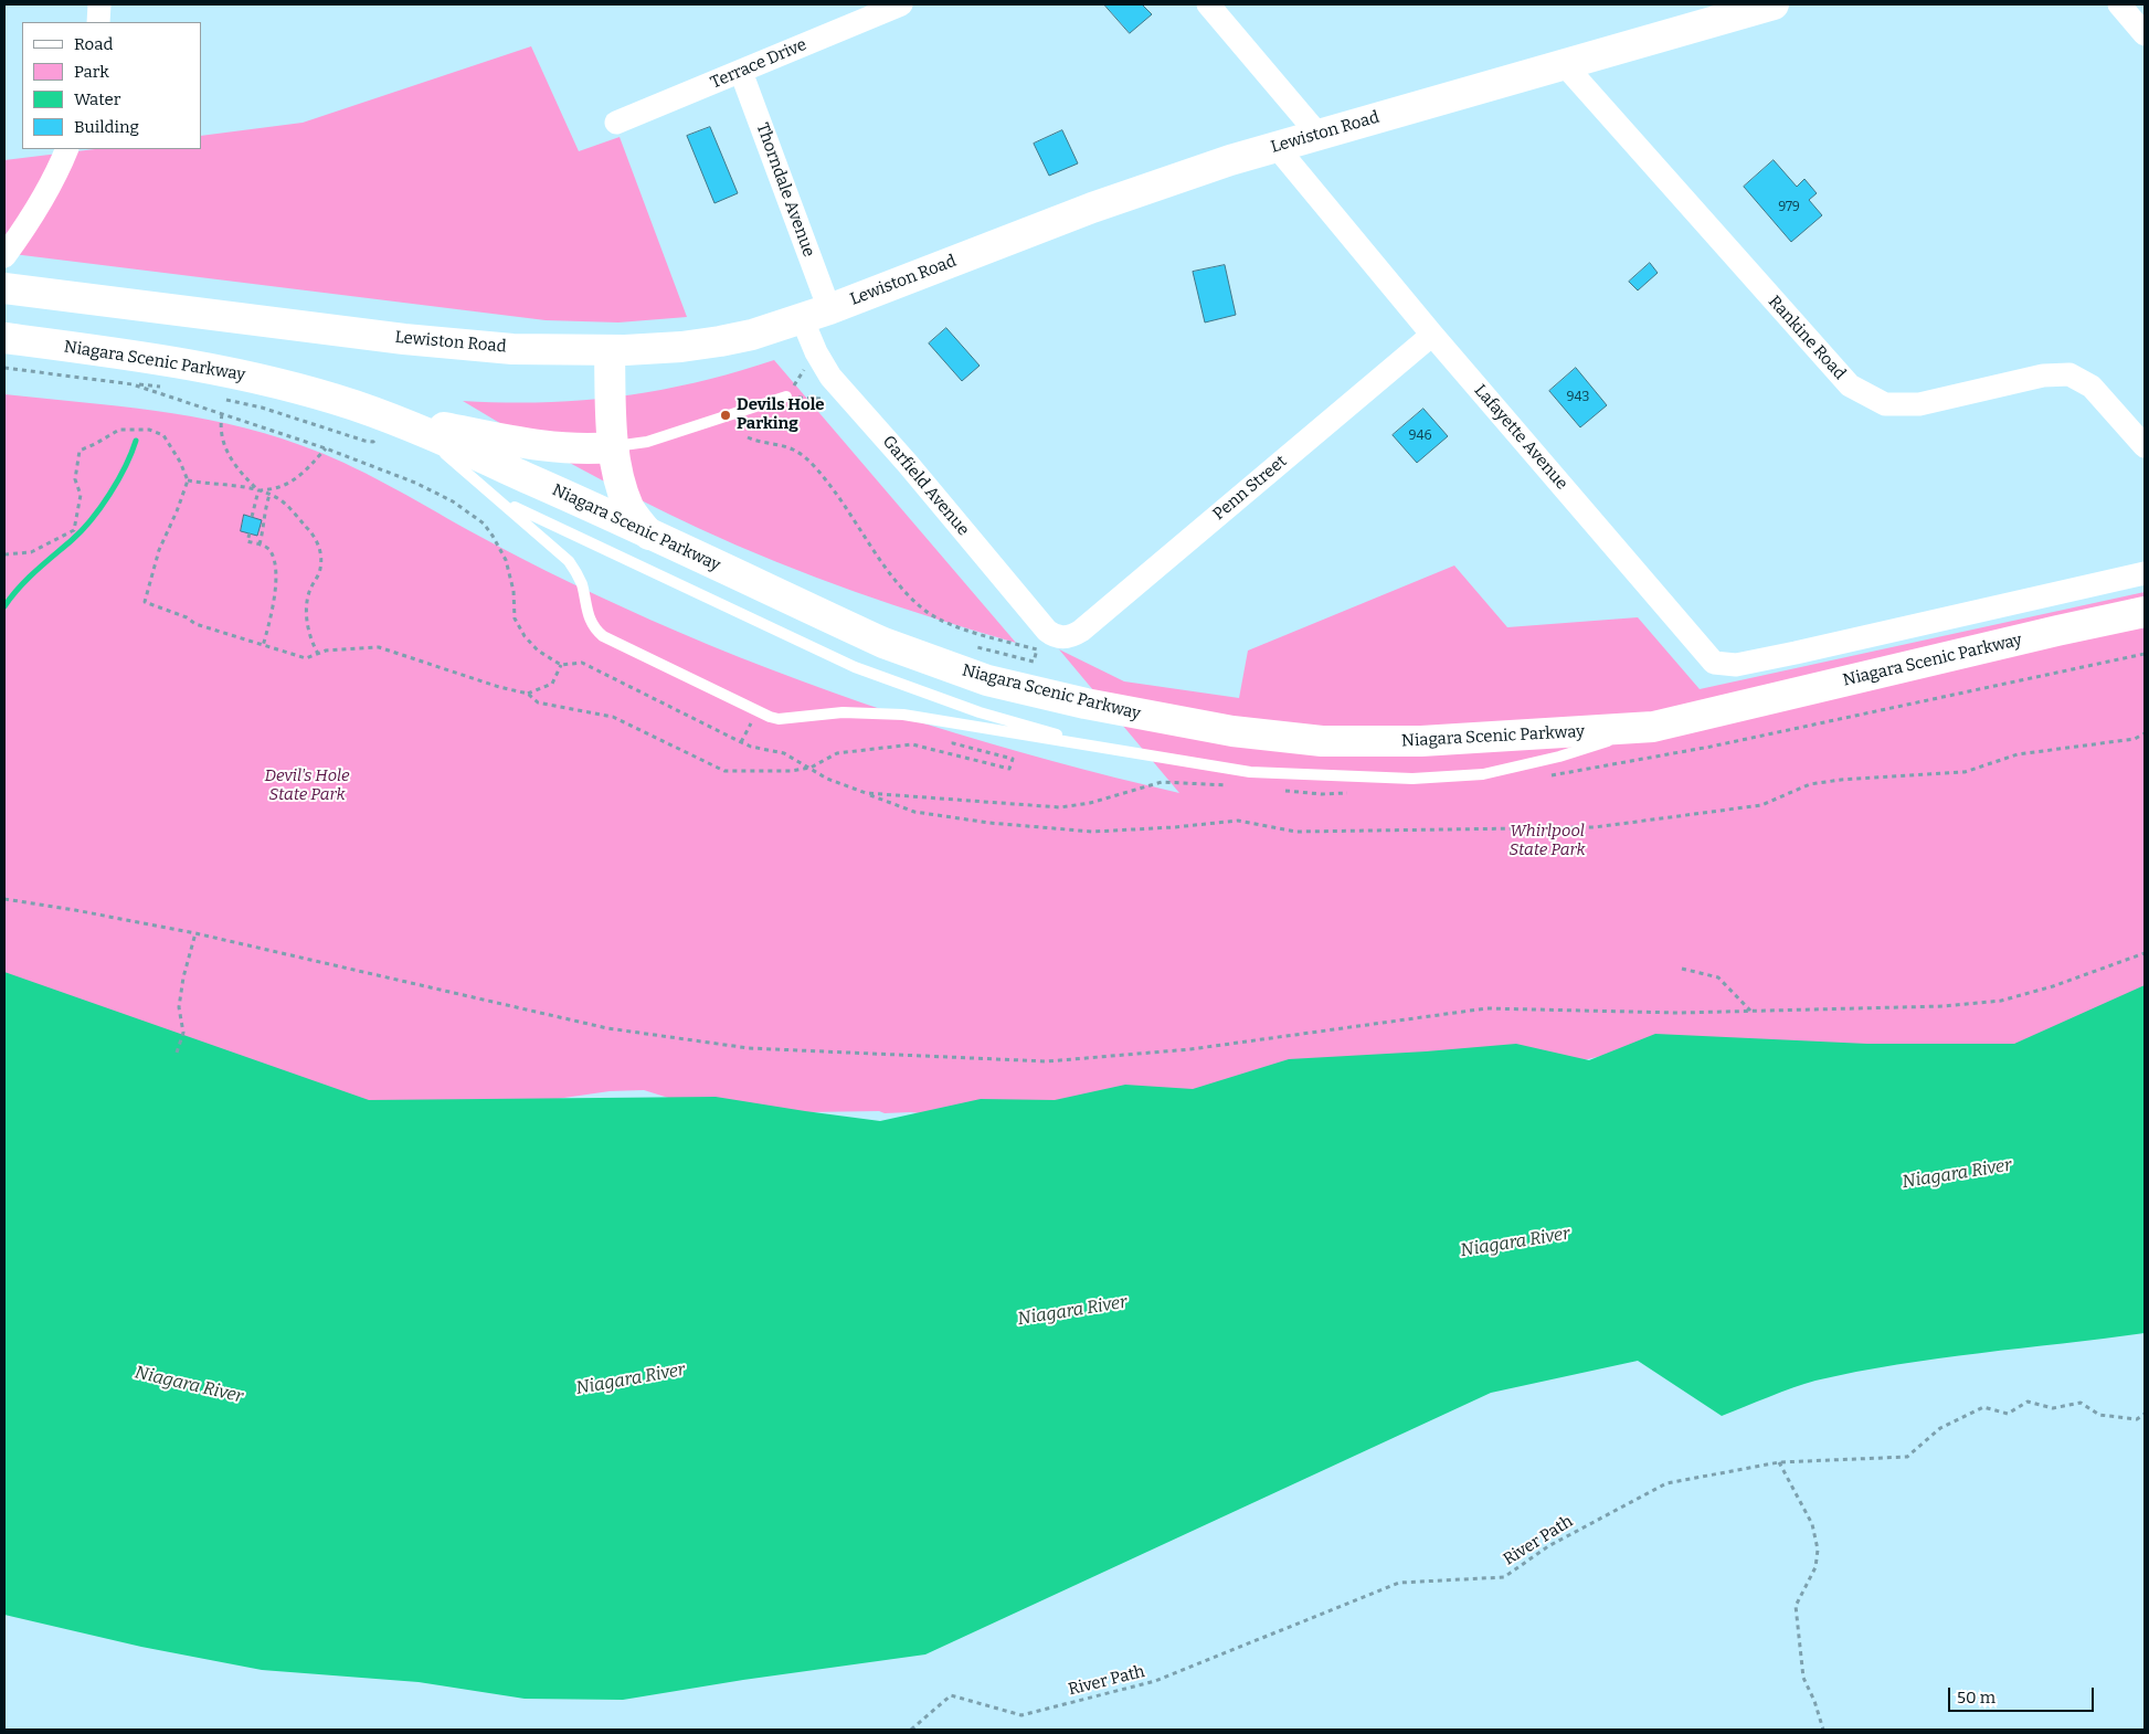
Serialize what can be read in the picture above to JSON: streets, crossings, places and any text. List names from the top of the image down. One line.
{"streets":{"main road":["Lewiston Road","Niagara Scenic Parkway"],"street":["Terrace Drive","Thorndale Avenue","Rankine Road","Lafayette Avenue","Garfield Avenue","Penn Street"],"path":["River Path"]},"crossings":[["Terrace Drive","Thorndale Avenue"],["Lewiston Road","Thorndale Avenue"],["Lewiston Road","Rankine Road"],["Lewiston Road","Lafayette Avenue"],["Lewiston Road","Garfield Avenue"],["Thorndale Avenue","Garfield Avenue"],["Lafayette Avenue","Penn Street"],["Garfield Avenue","Penn Street"]],"water":["Niagara River"],"parks":["Devil's Hole State Park","Whirlpool State Park"],"places":["Devils Hole Parking"],"house_numbers":["979","943","946"],"legend":["Road","Park","Water","Building"],"scale_bar":"50 m"}
